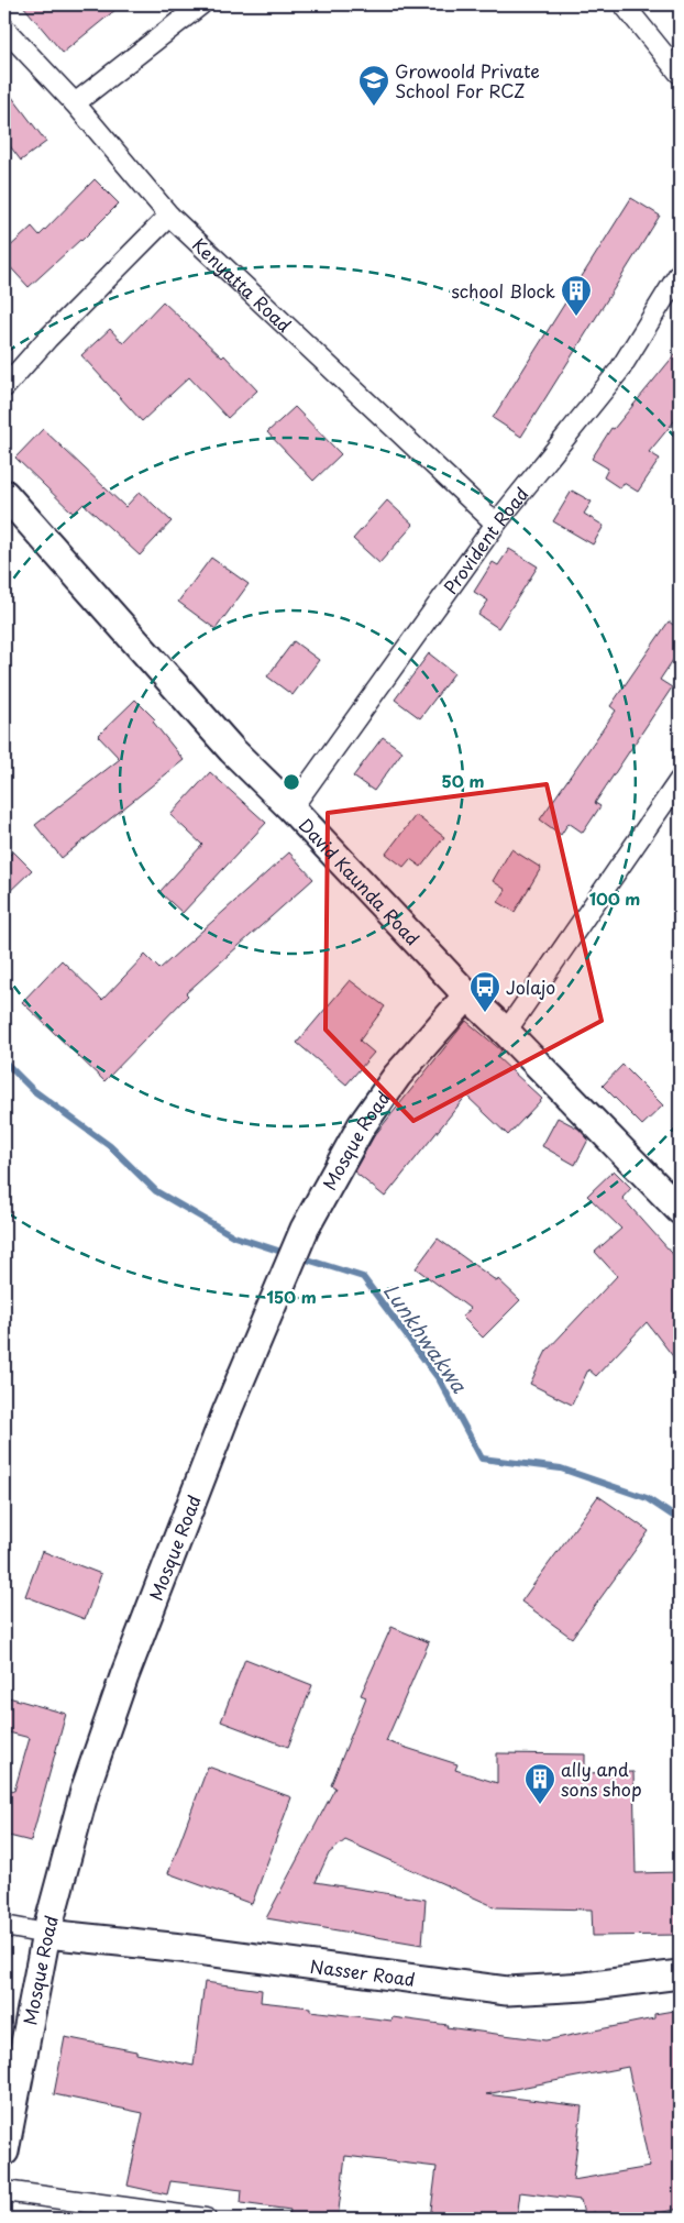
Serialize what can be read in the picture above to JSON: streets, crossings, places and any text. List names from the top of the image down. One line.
{"streets":{"street":["Kenyatta Road","Provident Road","David Kaunda Road","Mosque Road","Nasser Road"]},"crossings":[["Kenyatta Road","Provident Road"],["Provident Road","David Kaunda Road"],["David Kaunda Road","Mosque Road"],["Mosque Road","Nasser Road"]],"water":["Lunkhwakwa"],"places":{"school or university":["Growoold Private School For RCZ"],"building":["school Block","ally and sons shop"],"bus stop":["Jolajo"]},"rings":["50 m","100 m","150 m"]}
